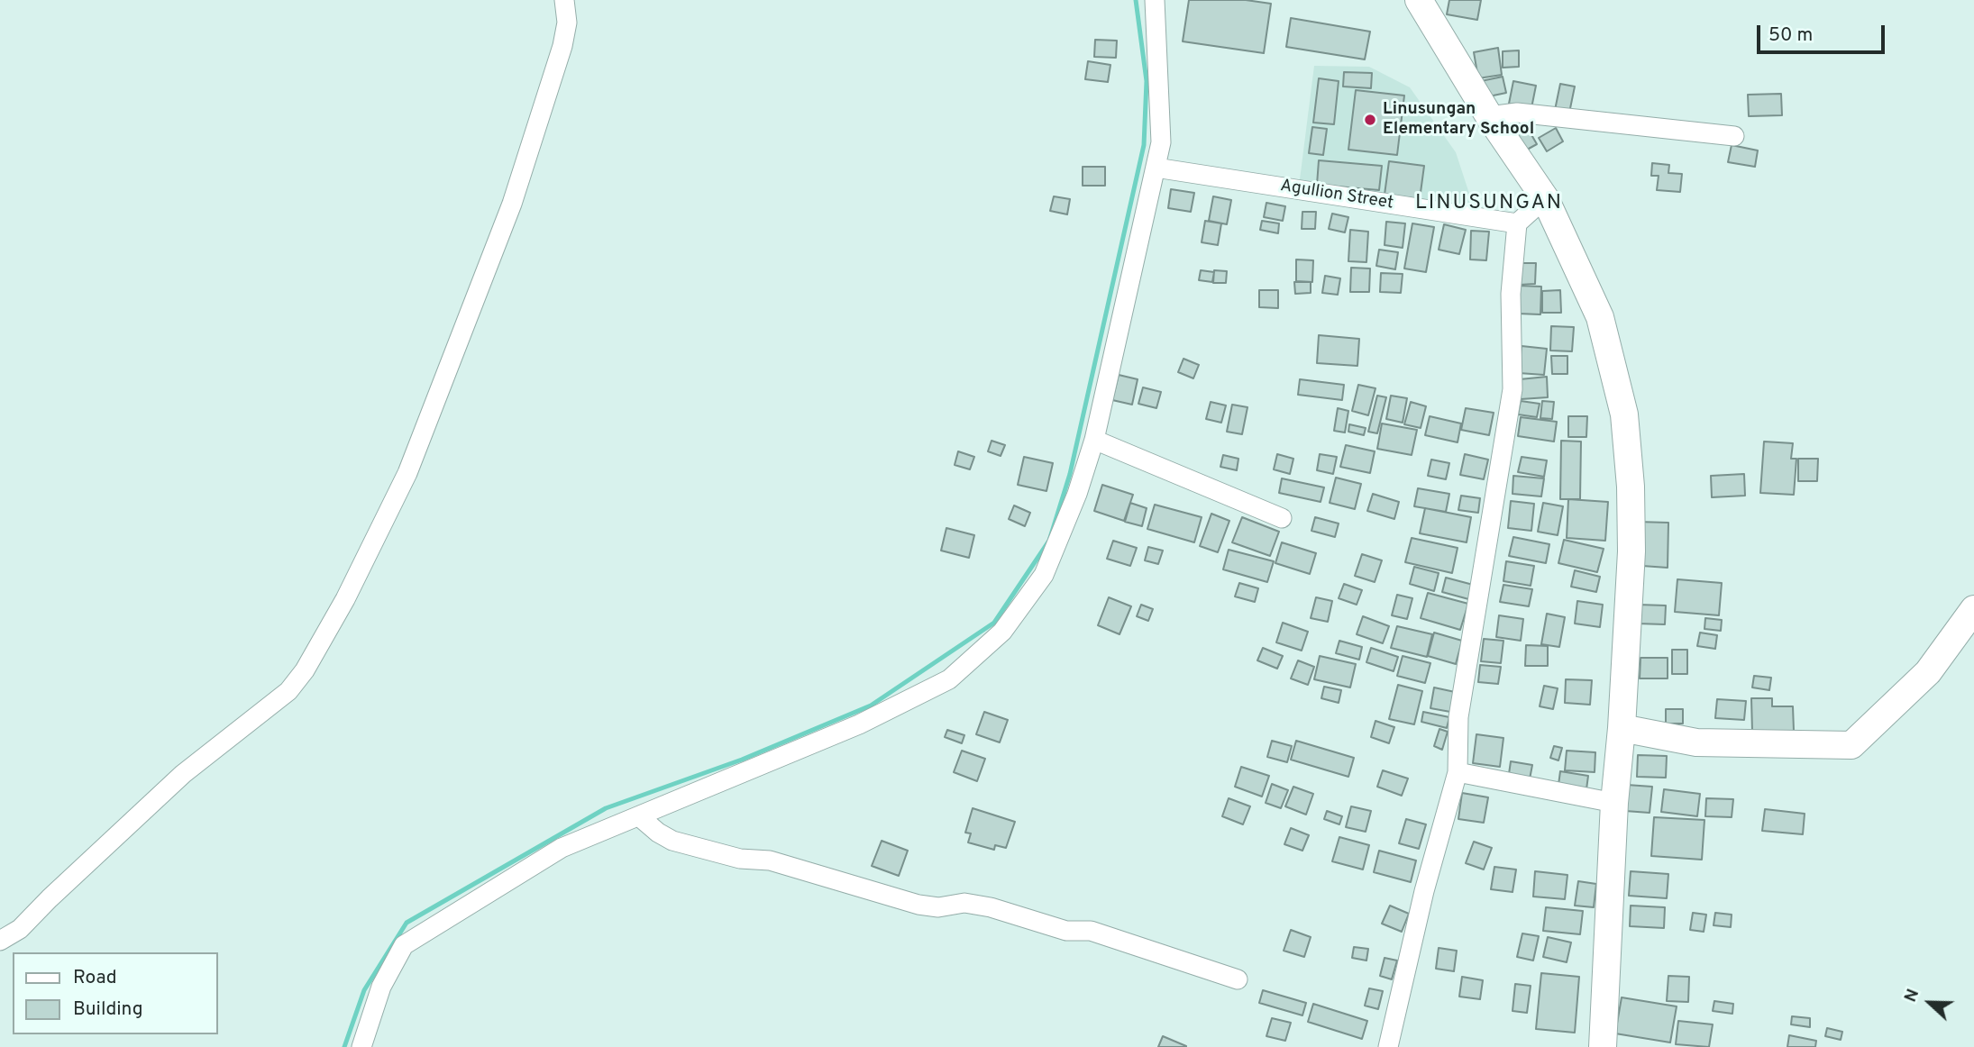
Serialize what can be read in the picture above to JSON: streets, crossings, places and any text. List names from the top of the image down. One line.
{"streets":{"street":["Agullion Street"]},"districts":["LINUSUNGAN"],"places":["Linusungan Elementary School"],"legend":["Road","Building"],"scale_bar":"50 m","north":"left"}
